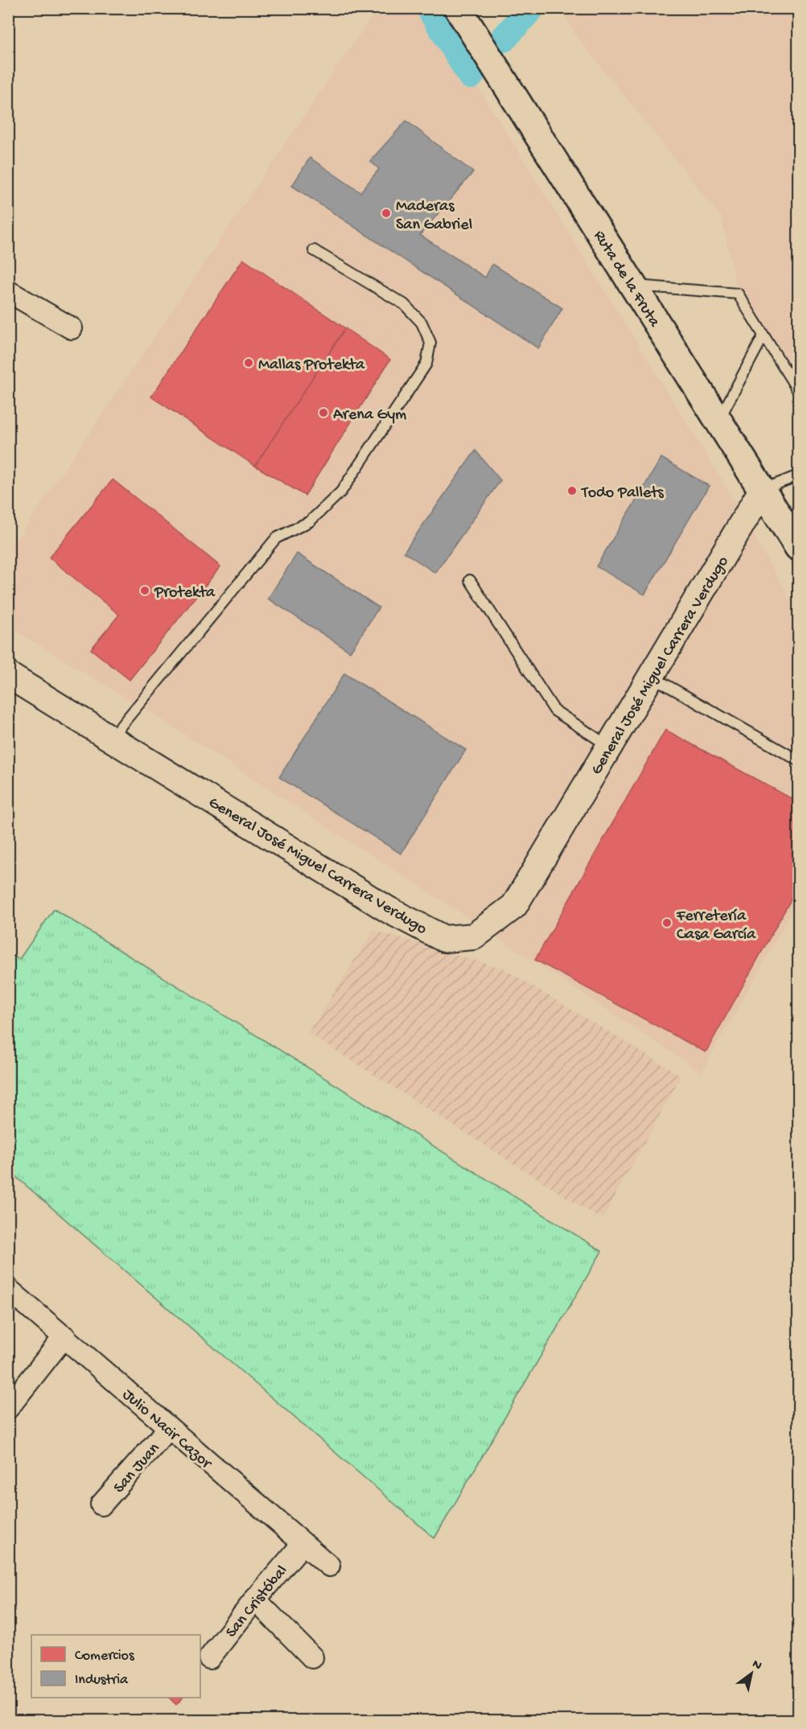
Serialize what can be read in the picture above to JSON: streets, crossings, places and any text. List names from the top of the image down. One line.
{"streets":{"highway":["Ruta de la Fruta"],"street":["General José Miguel Carrera Verdugo","Julio Nacir Cazor","San Juan","San Cristóbal"]},"crossings":[["Ruta de la Fruta","General José Miguel Carrera Verdugo"],["Julio Nacir Cazor","San Juan"],["Julio Nacir Cazor","San Cristóbal"]],"places":["Maderas San Gabriel","Mallas Protekta","Arena Gym","Todo Pallets","Protekta","Ferretería Casa García"],"legend":["Comercios","Industria"],"north":"top right"}
